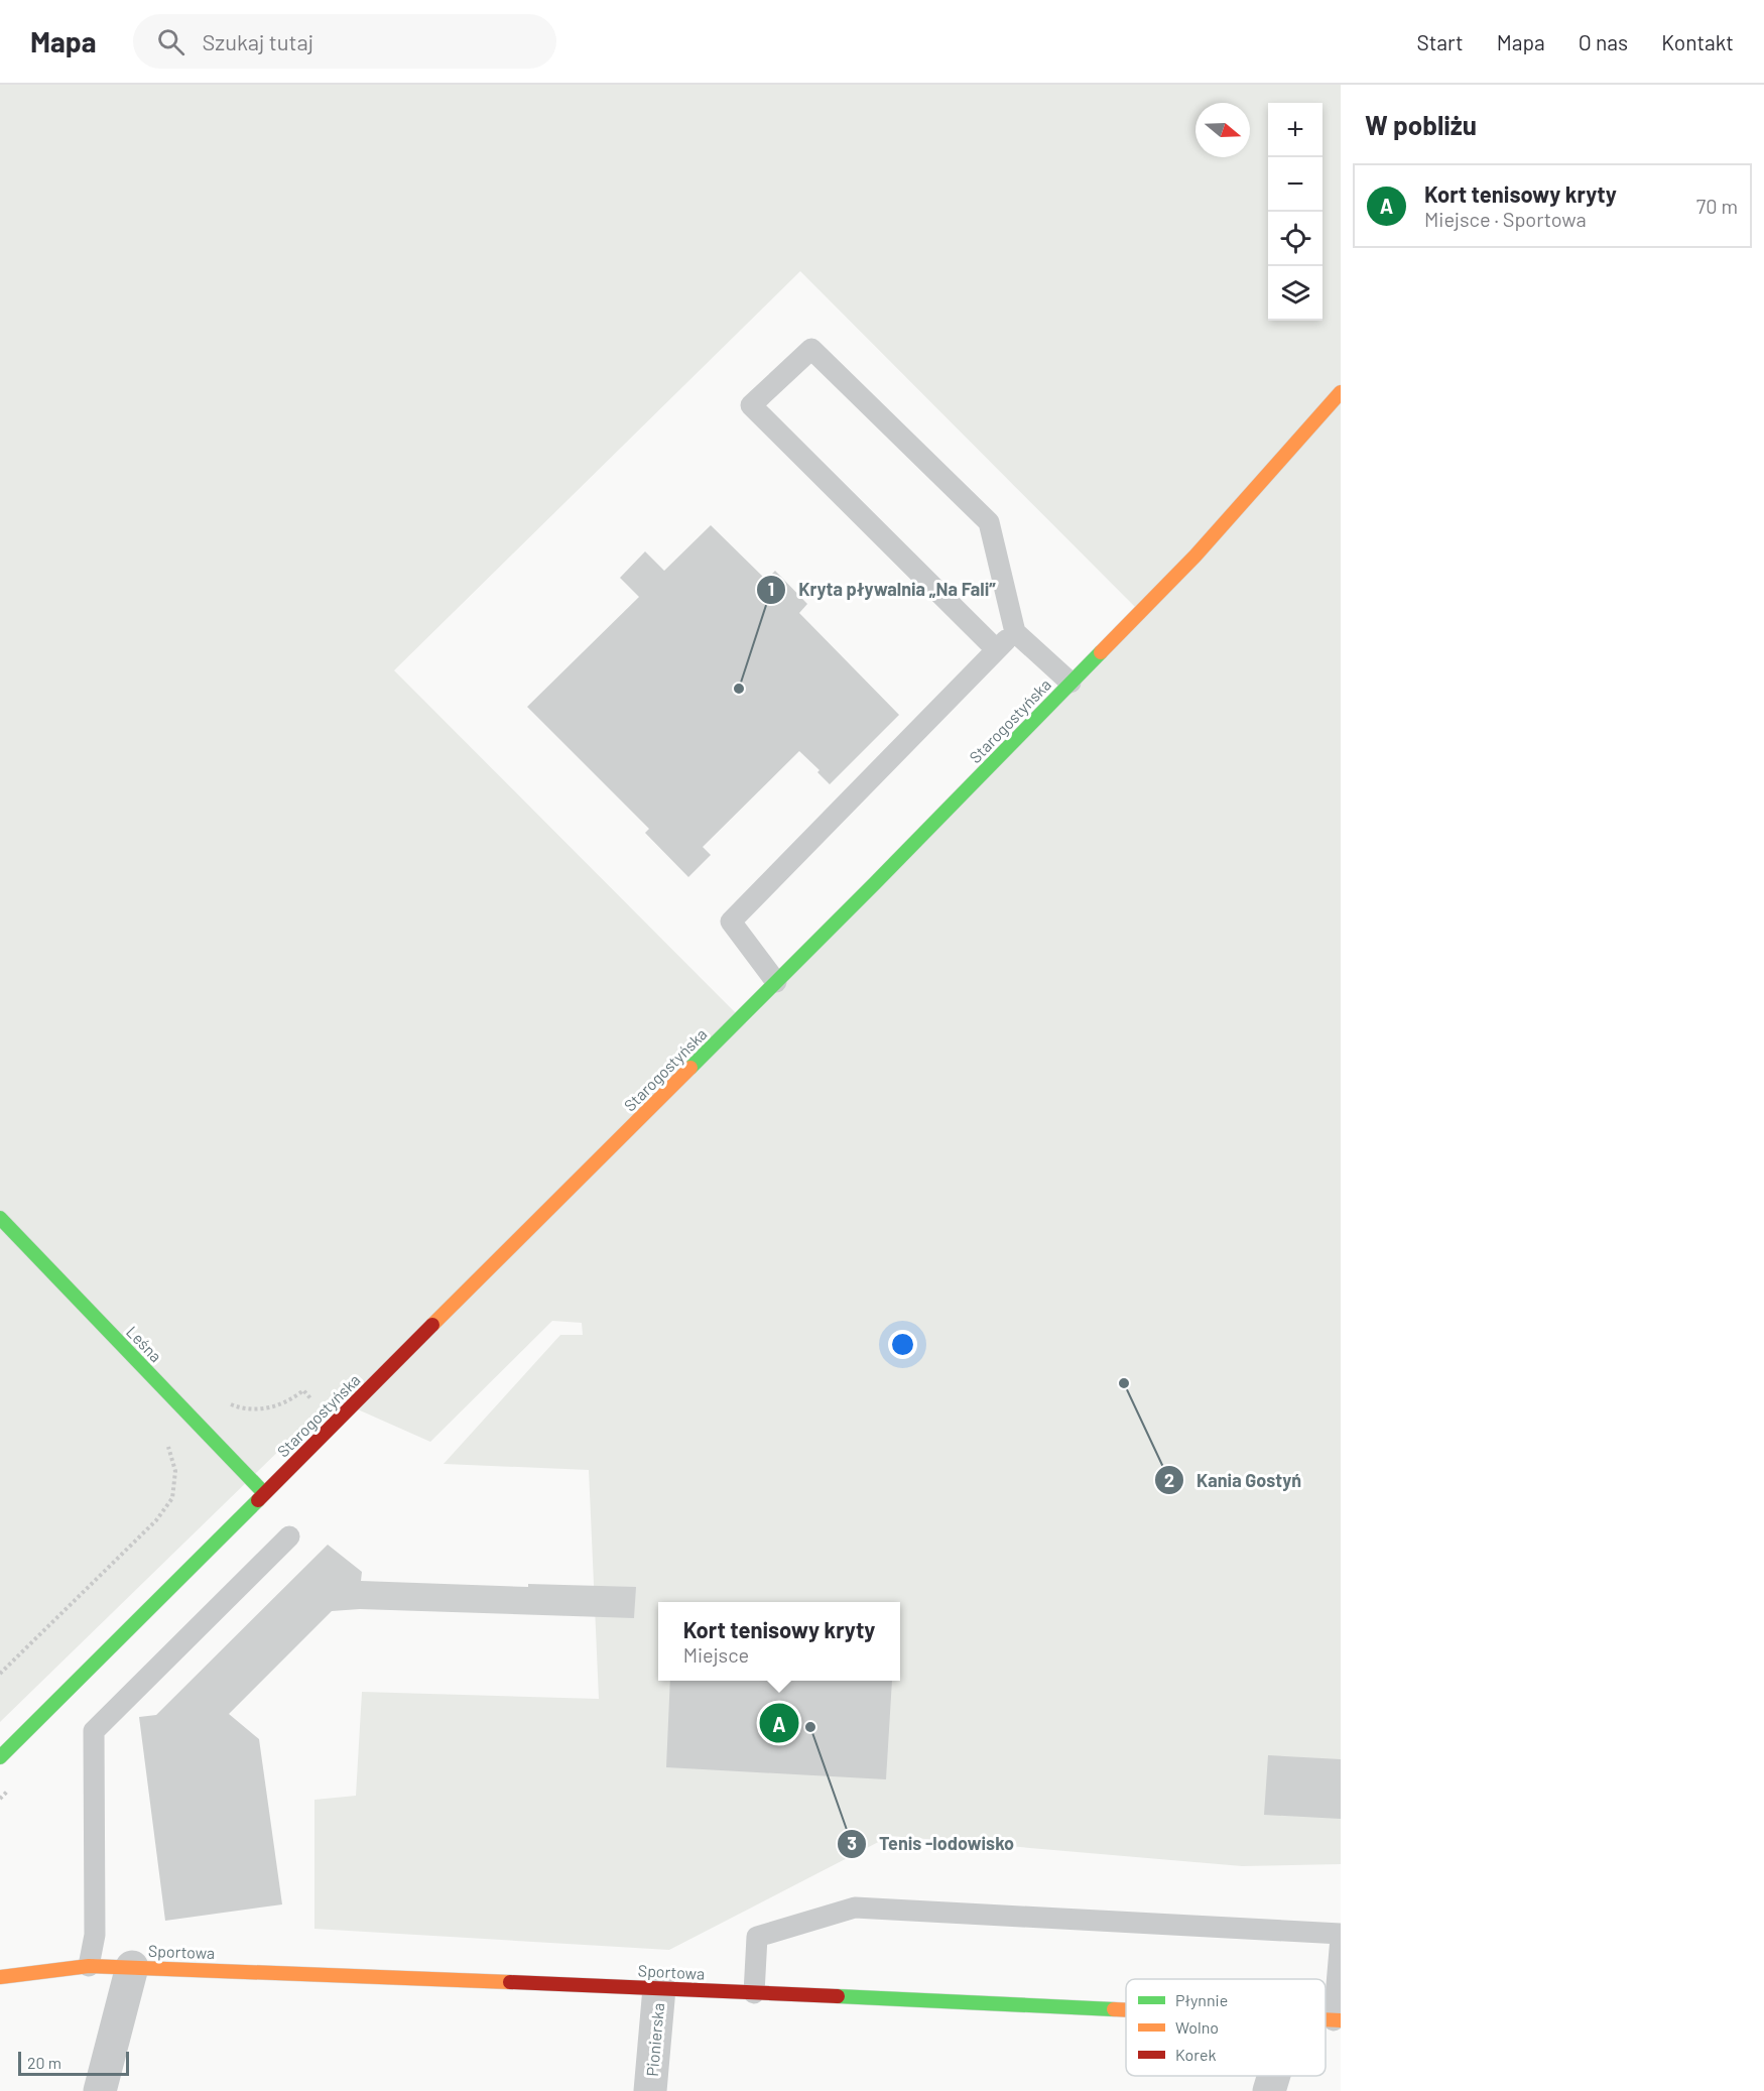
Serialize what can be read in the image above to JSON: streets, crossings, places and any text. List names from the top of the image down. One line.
{"streets":{"street":["Starogostyńska","Leśna","Sportowa","Pionierska"]},"crossings":[["Starogostyńska","Leśna"],["Sportowa","Pionierska"]],"places":["Kryta pływalnia „Na Fali”","Kania Gostyń","Tenis -lodowisko"],"legend":["Płynnie","Wolno","Korek"],"scale_bar":"20 m","north":"right","page":{"header":"Mapa","search":"Szukaj tutaj","nav":["Start","Mapa","O nas","Kontakt"],"heading":"W pobliżu","map_buttons":["+","−"],"list":[{"mark":"A","name":"Kort tenisowy kryty","note":"Miejsce · Sportowa","value":"70 m"}],"popup":["Kort tenisowy kryty","Miejsce"],"pins":"A","scale":"20 m"}}
